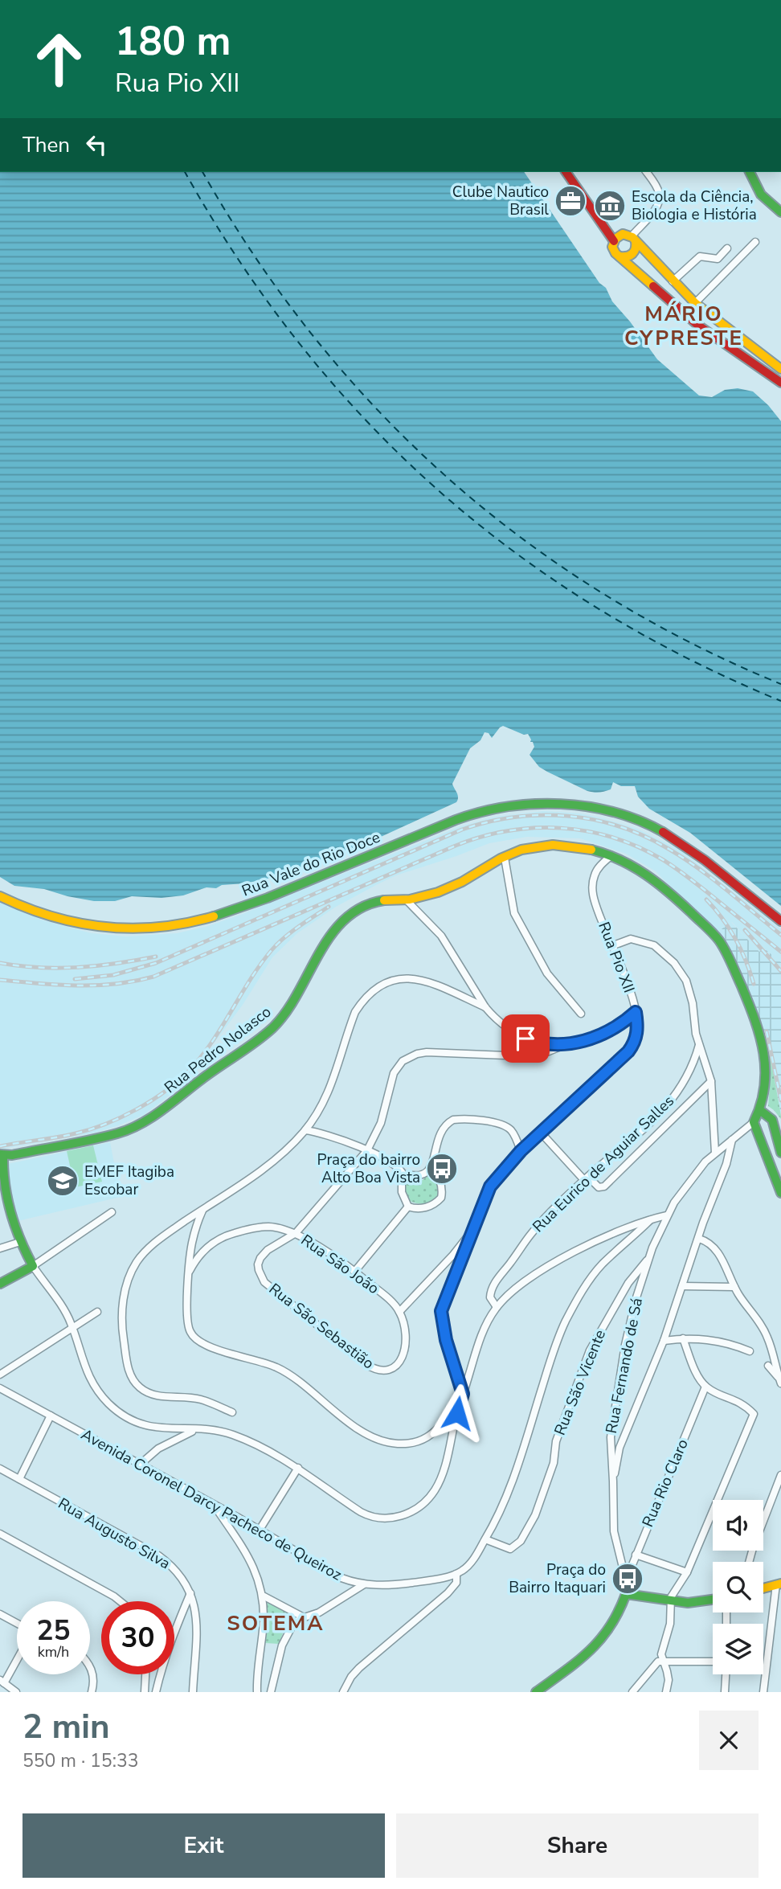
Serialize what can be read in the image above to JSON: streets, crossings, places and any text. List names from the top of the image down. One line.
{"streets":{"street":["Rua Vale do Rio Doce","Rua Pio XII","Rua Pedro Nolasco","Rua Eurico de Aguiar Salles","Rua São João","Rua São Sebastião","Rua Fernando de Sá","Rua São Vicente","Rua Rio Claro","Avenida Coronel Darcy Pacheco de Queiroz","Rua Augusto Silva"]},"crossings":[["Rua Pio XII","Rua Pedro Nolasco"],["Rua Pio XII","Rua São João"],["Rua Pio XII","Rua São Sebastião"],["Rua São João","Rua São Sebastião"],["Rua Fernando de Sá","Rua São Vicente"]],"districts":["MÁRIO CYPRESTE","SOTEMA"],"places":{"office":["Clube Nautico Brasil"],"museum":["Escola da Ciência, Biologia e História"],"bus stop":["Praça do bairro Alto Boa Vista","Praça do Bairro Itaquari"],"school or university":["EMEF Itagiba Escobar"]},"page":{"turn":["180 m","Rua Pio XII"],"then":"Then","speed":"25 km/h","limit":"30","heading":["2 min","550 m · 15:33"],"buttons":["Exit","Share"]}}
